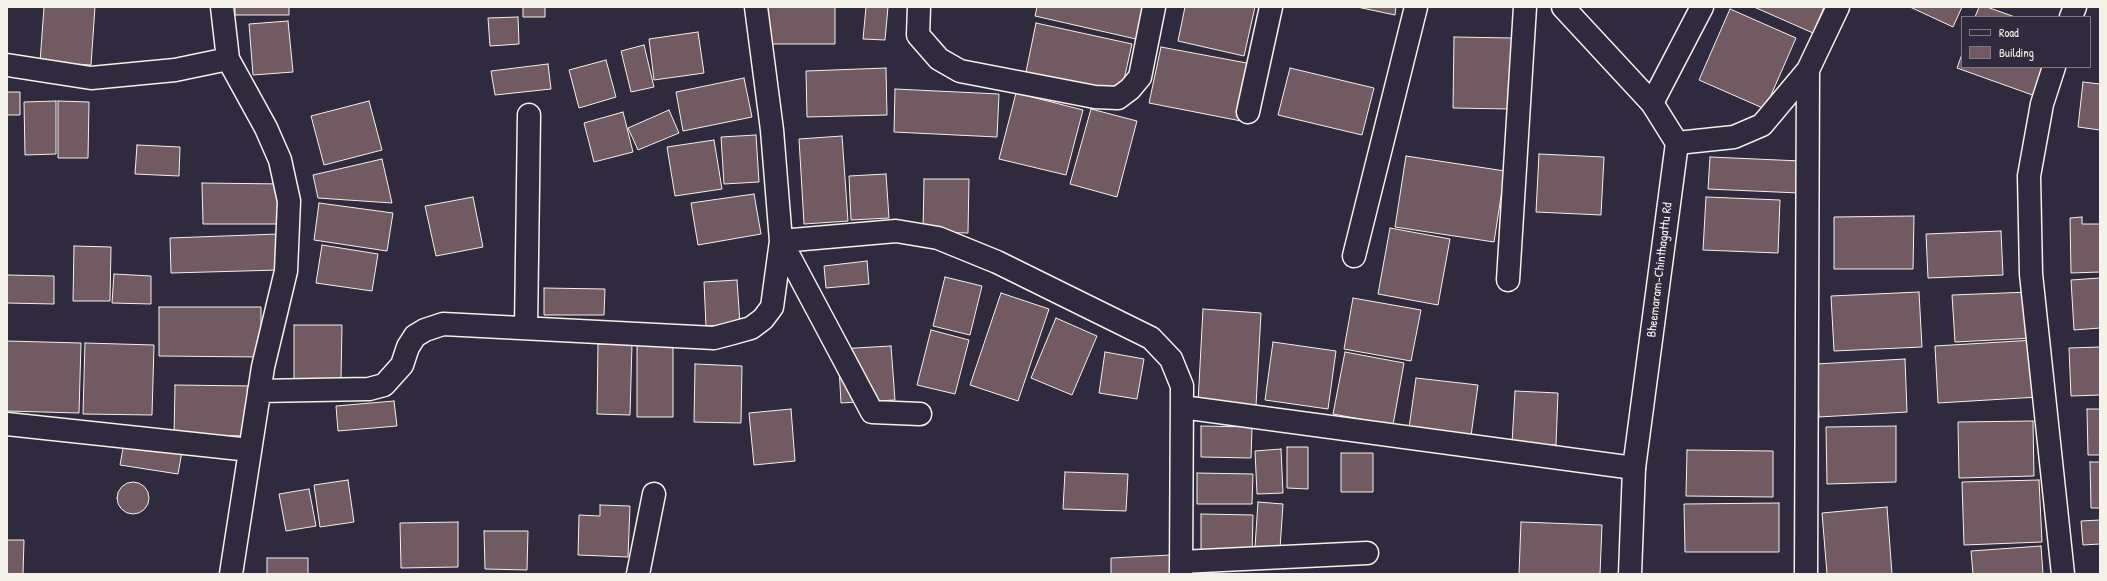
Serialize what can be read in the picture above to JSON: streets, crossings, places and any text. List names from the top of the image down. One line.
{"streets":{"street":["Bheemaram-Chinthagattu Rd"]},"legend":["Road","Building"]}
